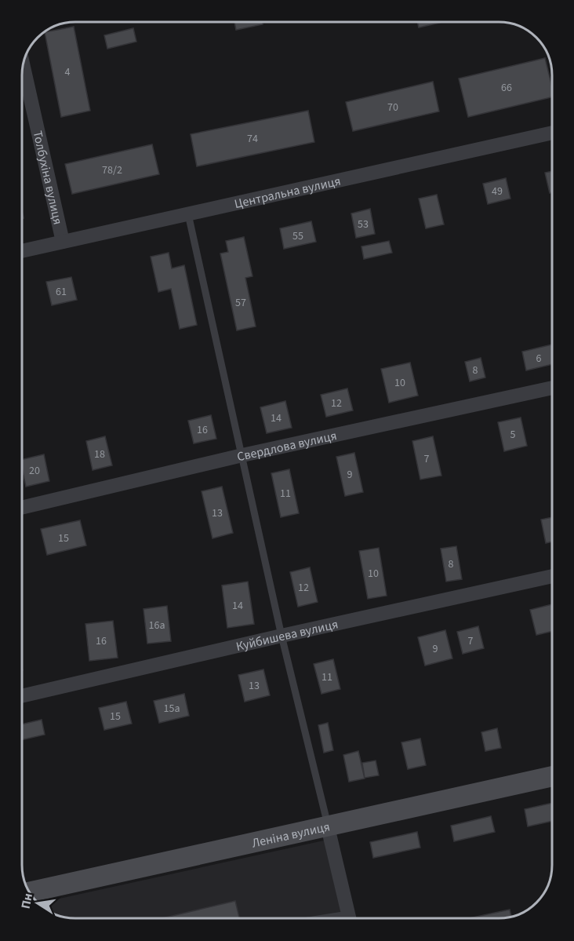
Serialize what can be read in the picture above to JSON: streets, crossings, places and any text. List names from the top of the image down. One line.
{"streets":{"main road":["Леніна вулиця"],"street":["Толбухіна вулиця","Центральна вулиця","Свердлова вулиця","Куйбишева вулиця"]},"crossings":[["Толбухіна вулиця","Центральна вулиця"]],"house_numbers":["4","66","70","74","78/2","49","53","55","61","57","6","8","10","12","14","16","5","18","7","20","9","11","13","15","8","10","12","14","16а","16","7","9","11","13","15а","15"],"north":"left"}
